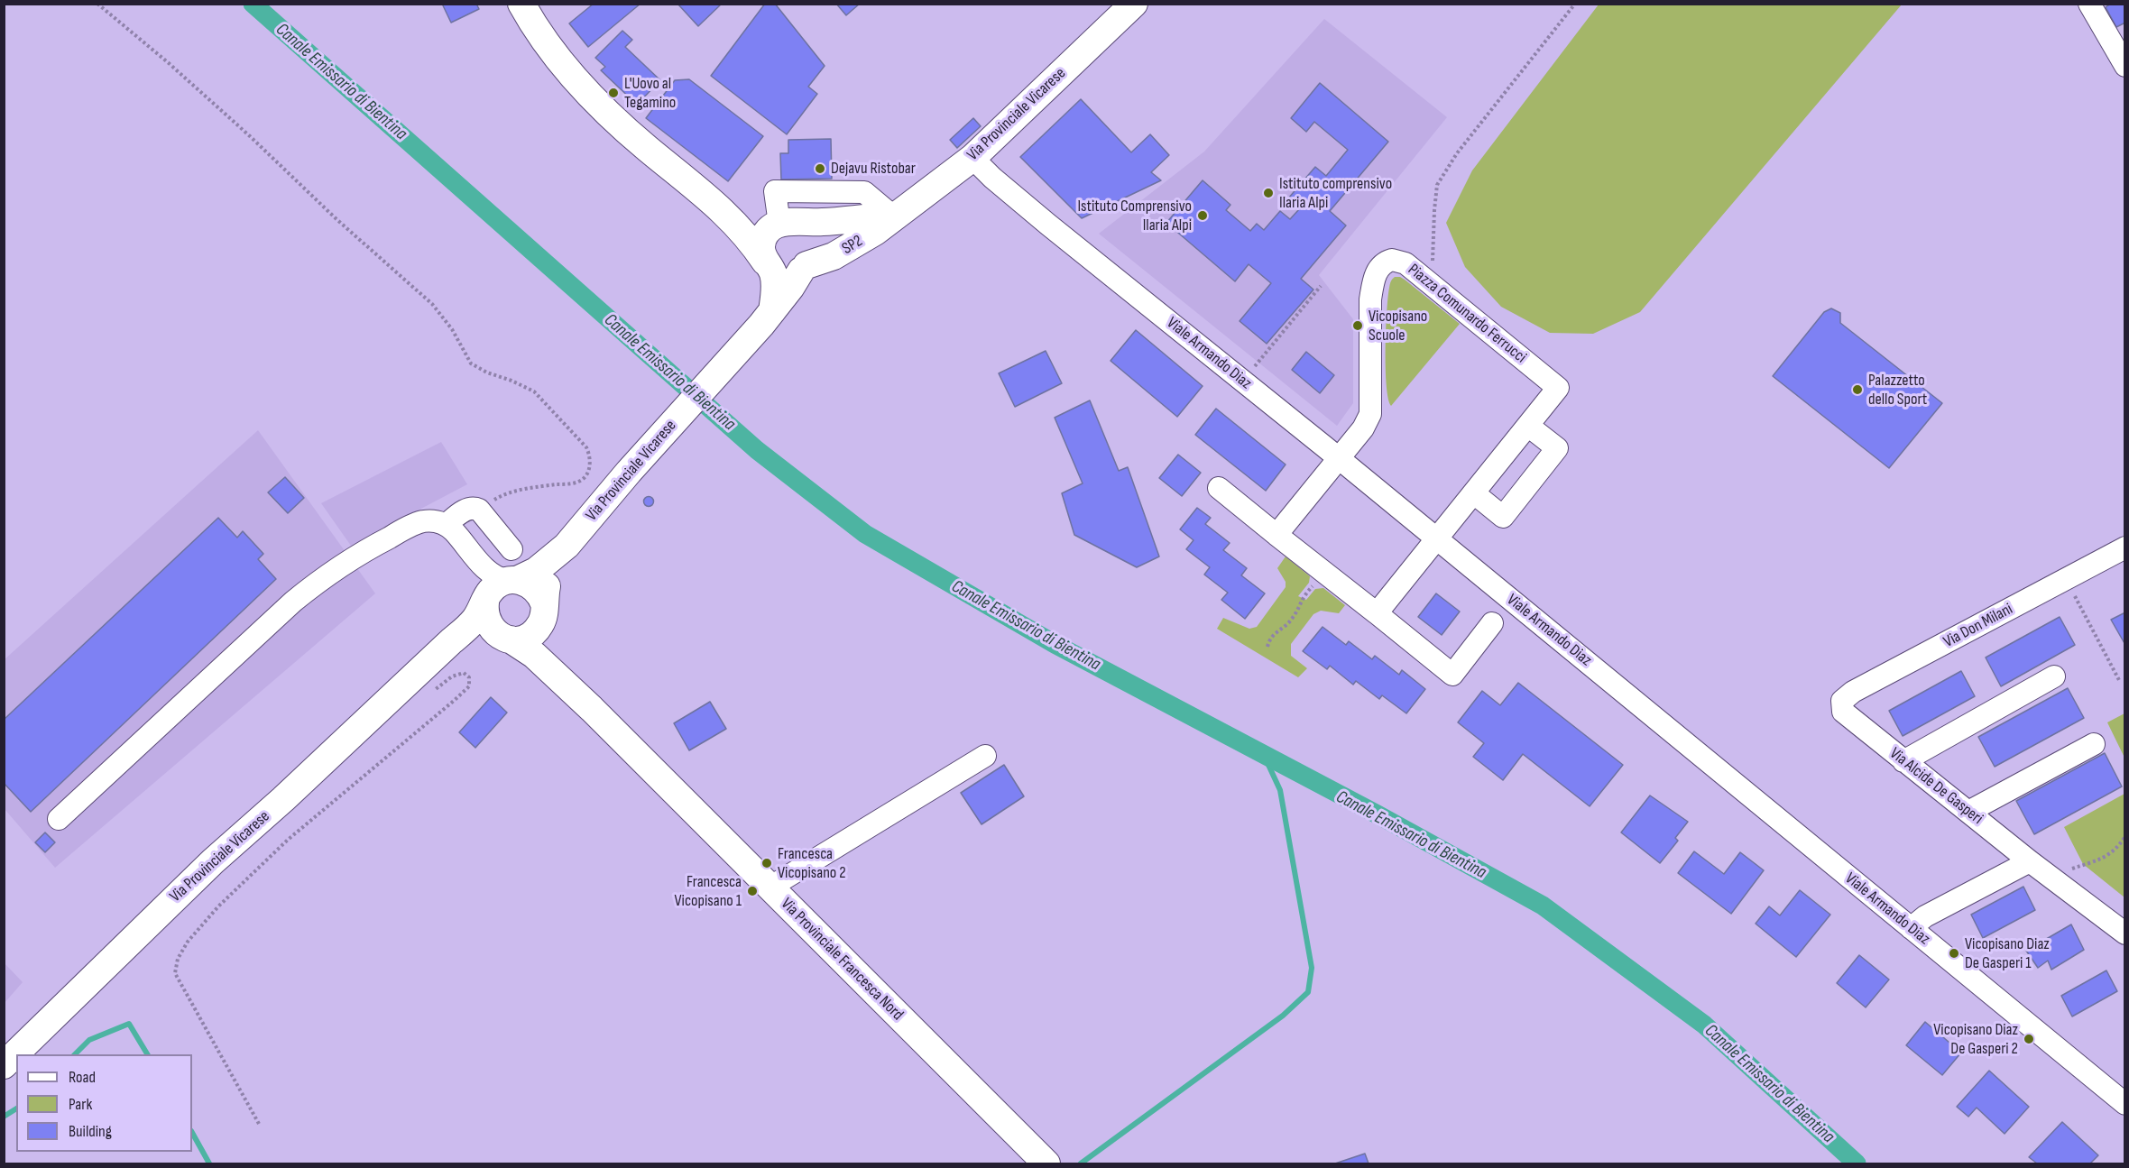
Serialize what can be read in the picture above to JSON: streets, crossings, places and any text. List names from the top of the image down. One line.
{"streets":{"main road":["Via Provinciale Vicarese","SP2","Via Provinciale Francesca Nord"],"street":["Piazza Comunardo Ferrucci","Viale Armando Diaz","Via Don Milani","Via Alcide De Gasperi"]},"crossings":[["Via Provinciale Vicarese","SP2"],["Via Provinciale Vicarese","Viale Armando Diaz"],["Piazza Comunardo Ferrucci","Viale Armando Diaz"],["Via Don Milani","Via Alcide De Gasperi"]],"water":["Canale Emissario di Bientina"],"places":["L'Uovo al Tegamino","Dejavu Ristobar","Istituto comprensivo Ilaria Alpi","Istituto Comprensivo Ilaria Alpi","Vicopisano Scuole","Palazzetto dello Sport","Francesca Vicopisano 2","Francesca Vicopisano 1","Vicopisano Diaz De Gasperi 1","Vicopisano Diaz De Gasperi 2"],"legend":["Road","Park","Building"]}
